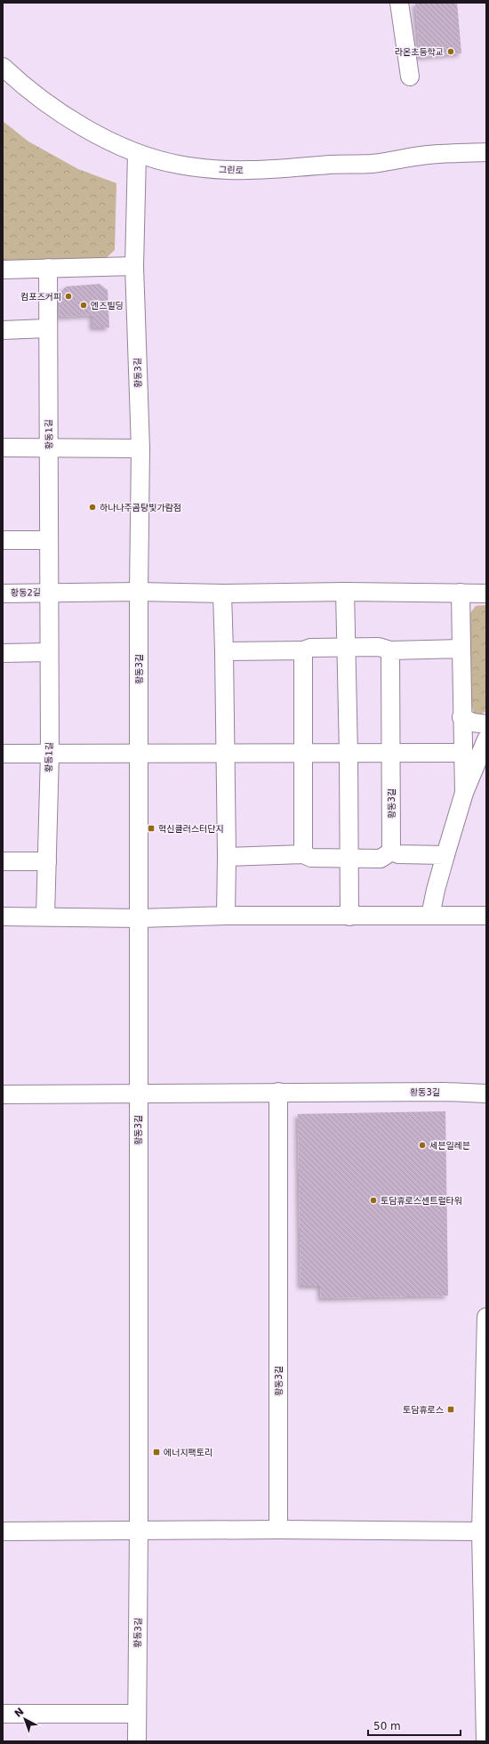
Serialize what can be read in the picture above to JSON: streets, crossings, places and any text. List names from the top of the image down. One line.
{"streets":{"street":["그린로","황동3길","황동1길","황동2길"]},"crossings":[["그린로","황동3길"],["황동3길","황동2길"],["황동1길","황동2길"]],"places":{"other":["라온초등학교","컴포즈커피","엔즈빌딩","하나나주곰탕빛가람점","세븐일레븐","토담휴로스센트럴타워"],"transit":["혁신클러스터단지","토담휴로스","에너지팩토리"]},"scale_bar":"50 m","north":"top left"}
